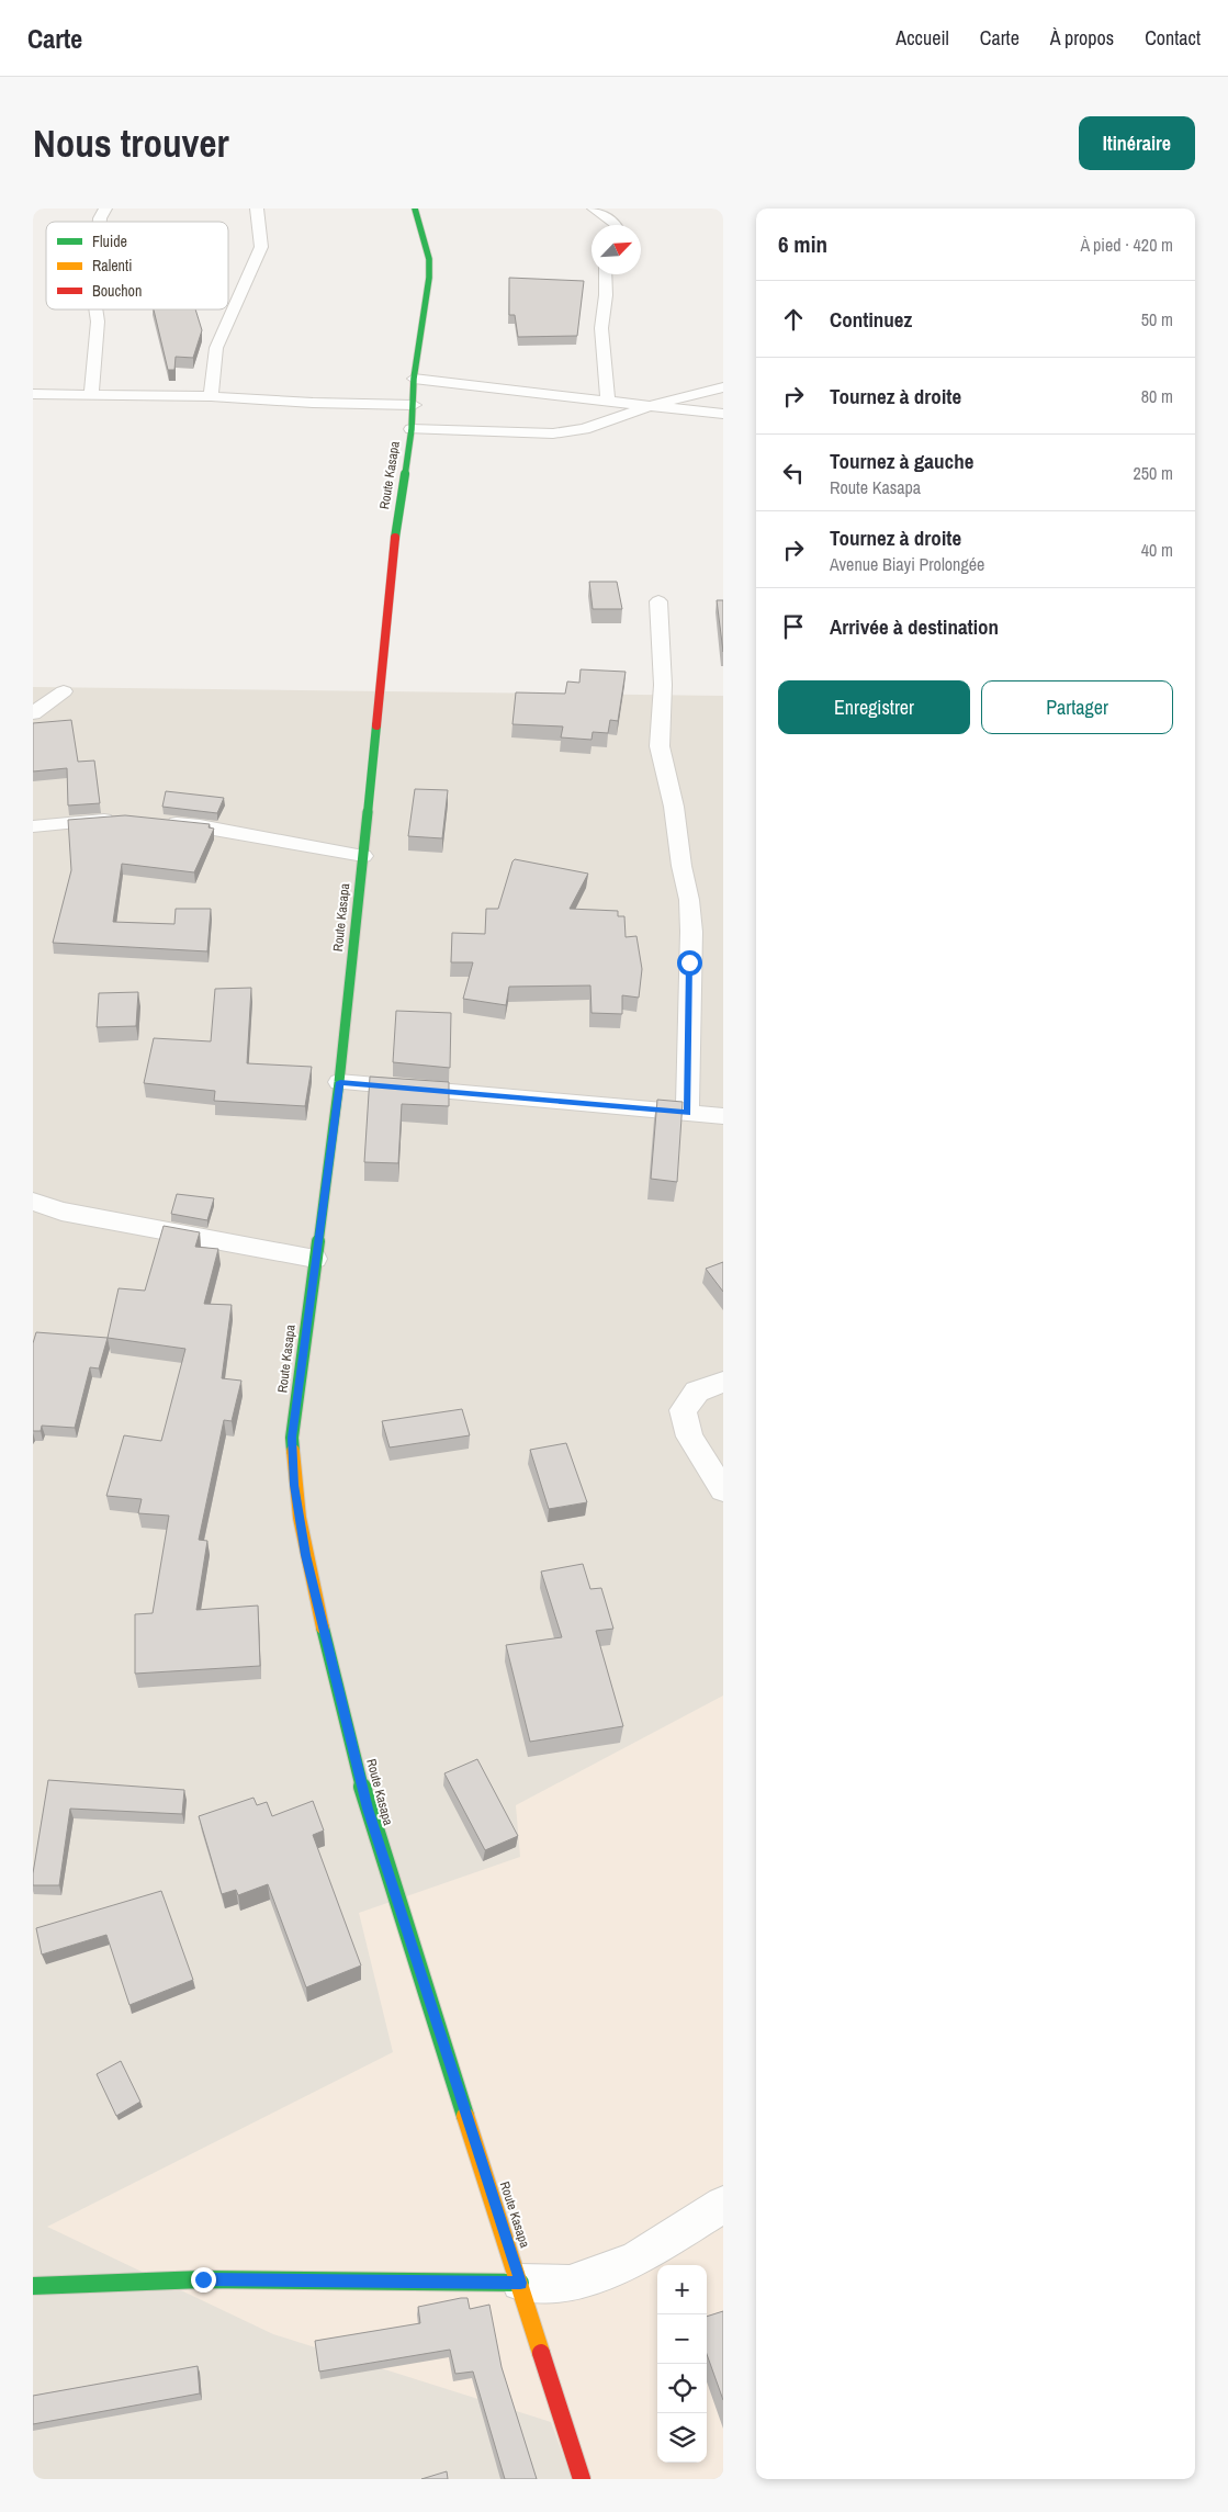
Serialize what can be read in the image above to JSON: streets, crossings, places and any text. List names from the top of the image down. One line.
{"streets":{"main road":["Route Kasapa"]},"legend":["Fluide","Ralenti","Bouchon"],"north":"top right","page":{"header":"Carte","nav":["Accueil","Carte","À propos","Contact"],"buttons":["Itinéraire",["Enregistrer","Partager"]],"title":"Nous trouver","heading":["6 min","À pied · 420 m"],"list":[["Continuez","50 m"],["Tournez à droite","80 m"],["Tournez à gauche","Route Kasapa","250 m"],["Tournez à droite","Avenue Biayi Prolongée","40 m"],"Arrivée à destination"],"map_buttons":["+","−"]}}
